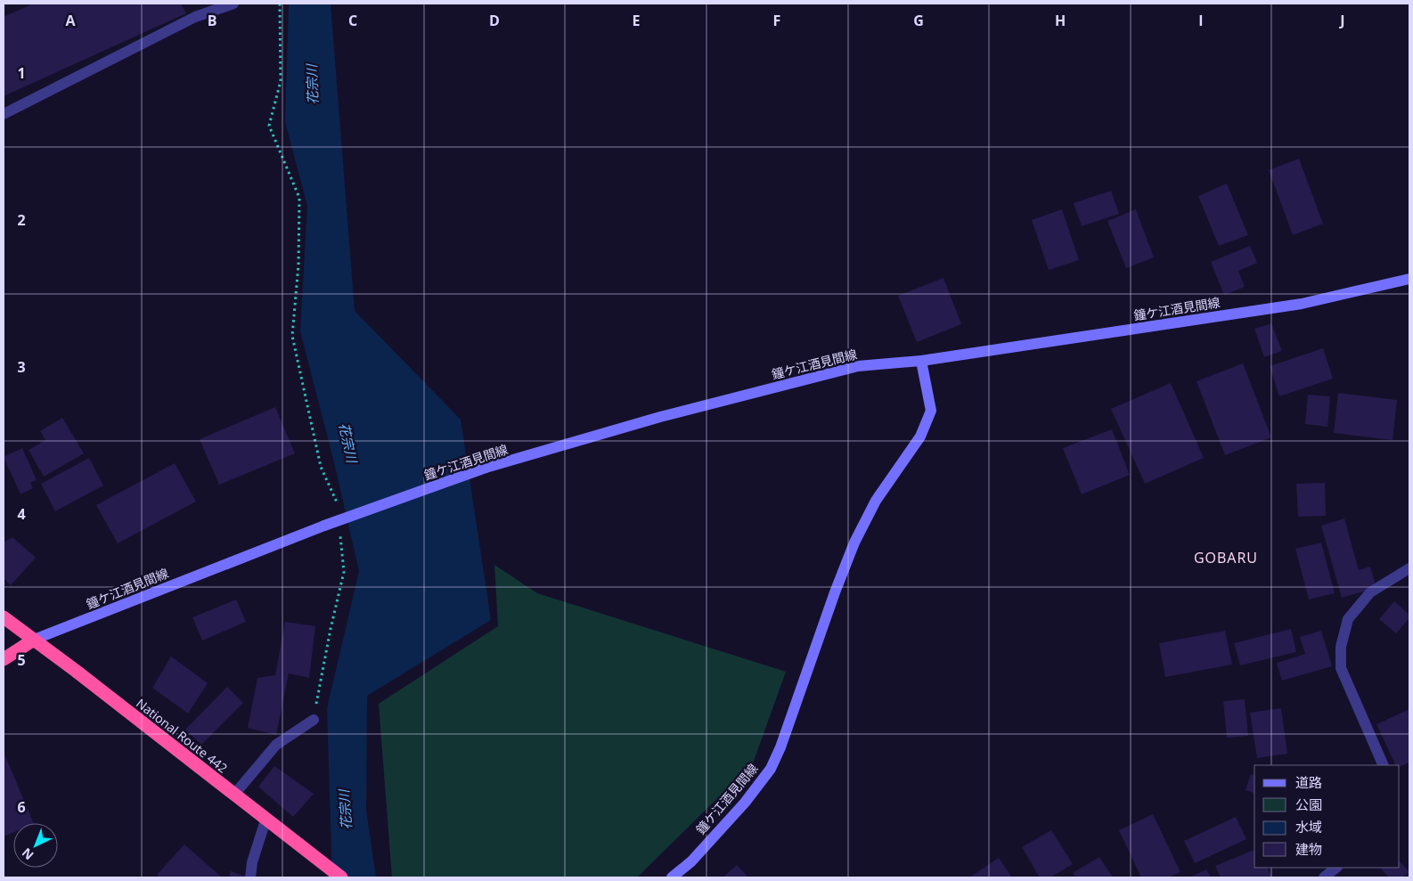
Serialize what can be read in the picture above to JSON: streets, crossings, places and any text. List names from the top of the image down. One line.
{"streets":{"highway":["National Route 442"],"main road":["鐘ケ江酒見間線"]},"crossings":[["鐘ケ江酒見間線","National Route 442"]],"districts":["GOBARU"],"water":["花宗川"],"legend":["道路","公園","水域","建物"],"north":"bottom left","grid":{"columns":["A","B","C","D","E","F","G","H","I","J"],"rows":["1","2","3","4","5","6"]}}
